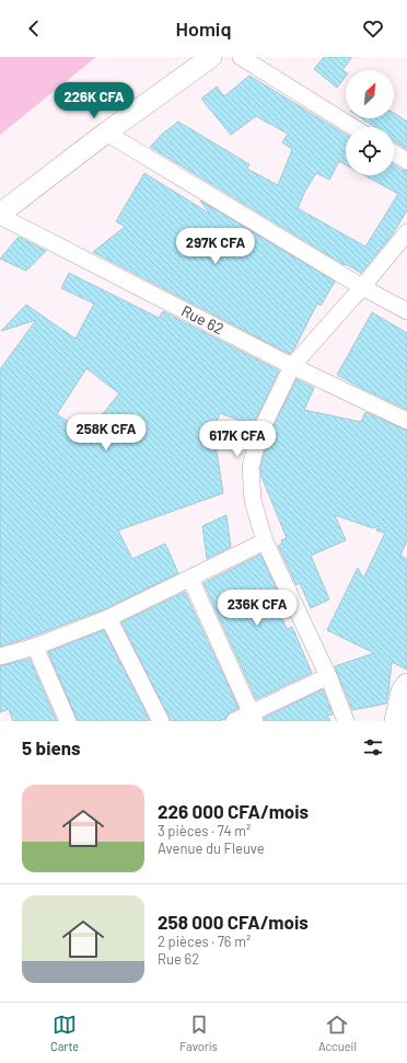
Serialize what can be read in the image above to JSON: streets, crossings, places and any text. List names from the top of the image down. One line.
{"streets":{"street":["Rue 62"]},"north":"top right","page":{"header":"Homiq","price":["226K CFA","297K CFA","258K CFA","617K CFA","236K CFA"],"heading":"5 biens","list":[{"name":"226 000 CFA/mois","note":"3 pièces · 74 m² · Avenue du Fleuve"},{"name":"258 000 CFA/mois","note":"2 pièces · 76 m² · Rue 62"}],"tabs":["Carte","Favoris","Accueil"]}}
